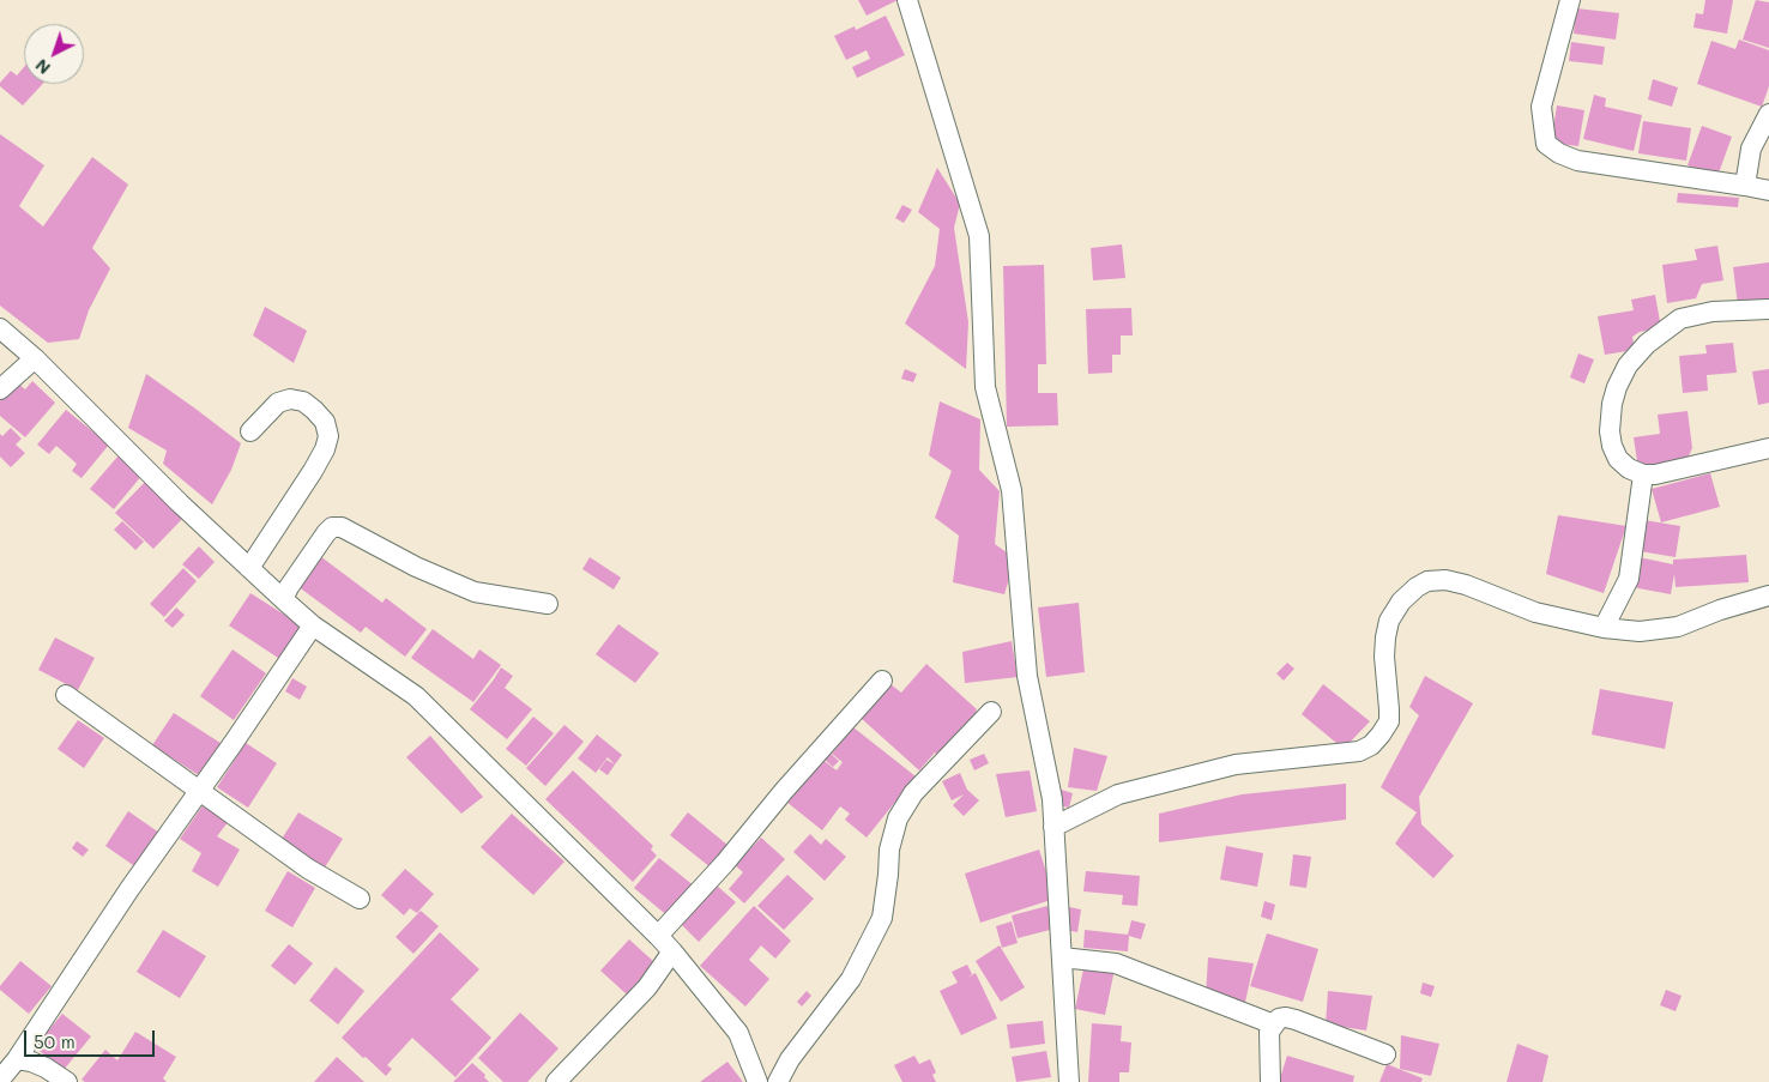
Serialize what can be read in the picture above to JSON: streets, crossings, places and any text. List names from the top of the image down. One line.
{"scale_bar":"50 m","north":"bottom left"}
